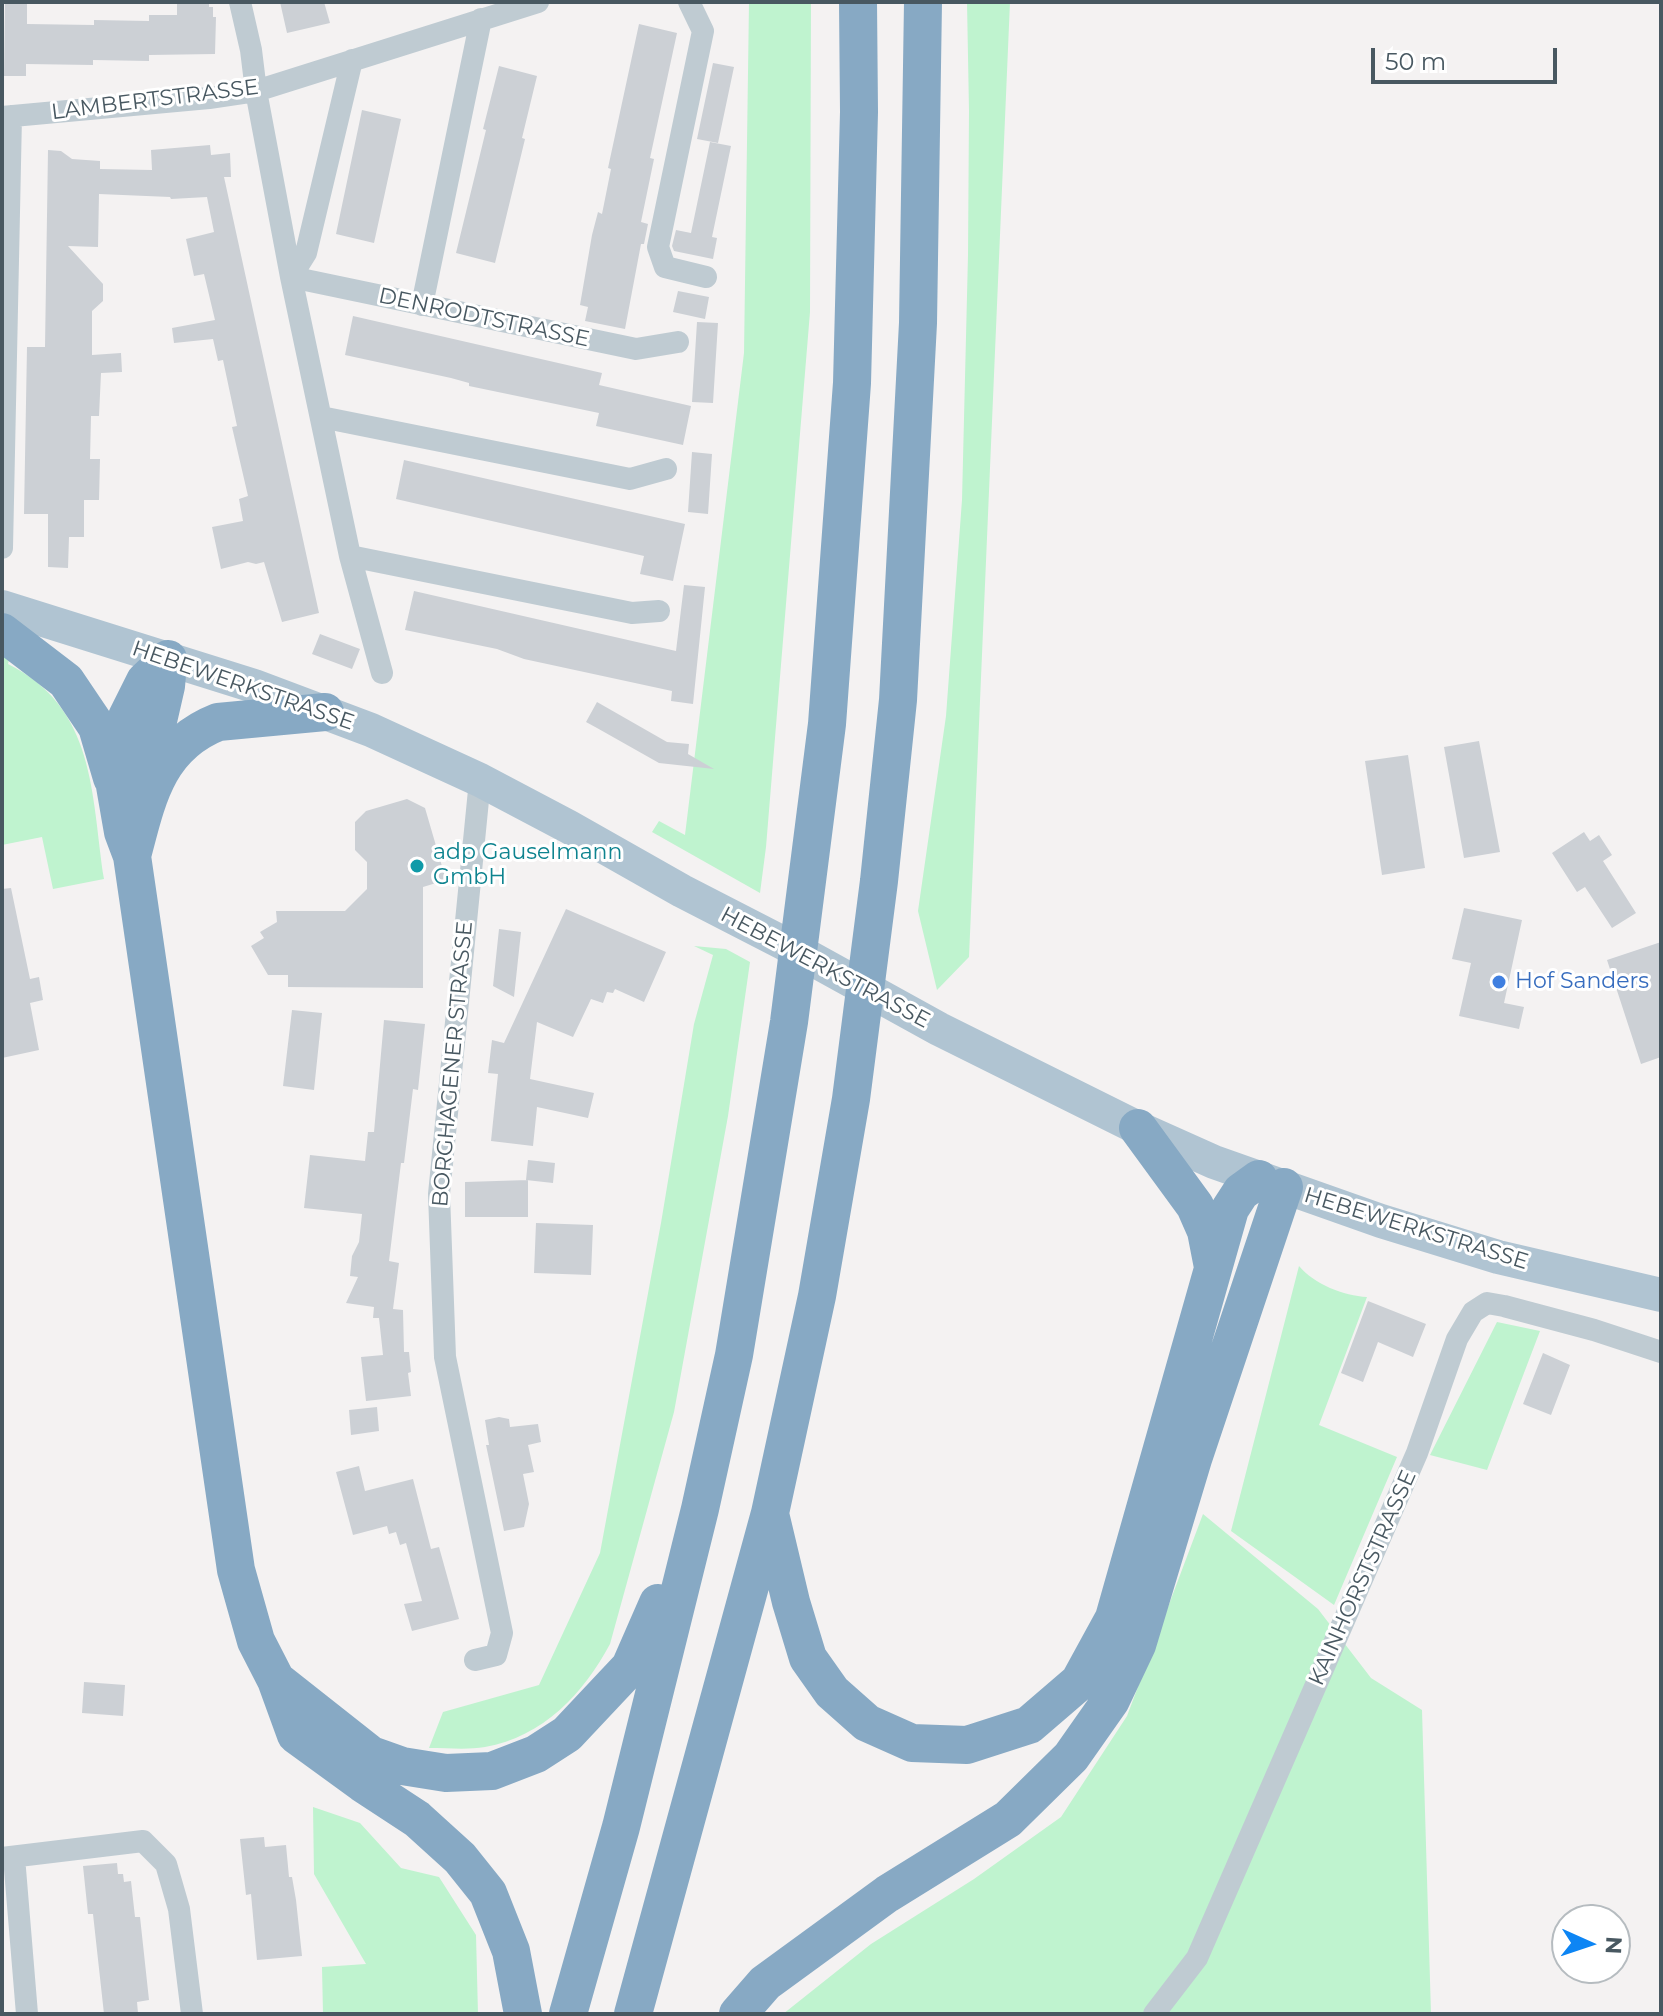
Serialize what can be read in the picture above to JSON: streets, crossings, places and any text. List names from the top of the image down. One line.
{"streets":{"main road":["HEBEWERKSTRASSE"],"street":["LAMBERTSTRASSE","DENRODTSTRASSE","BORGHAGENER STRASSE","KAINHORSTSTRASSE"]},"crossings":[["HEBEWERKSTRASSE","BORGHAGENER STRASSE"]],"places":["adp Gauselmann GmbH","Hof Sanders"],"scale_bar":"50 m","north":"right"}
